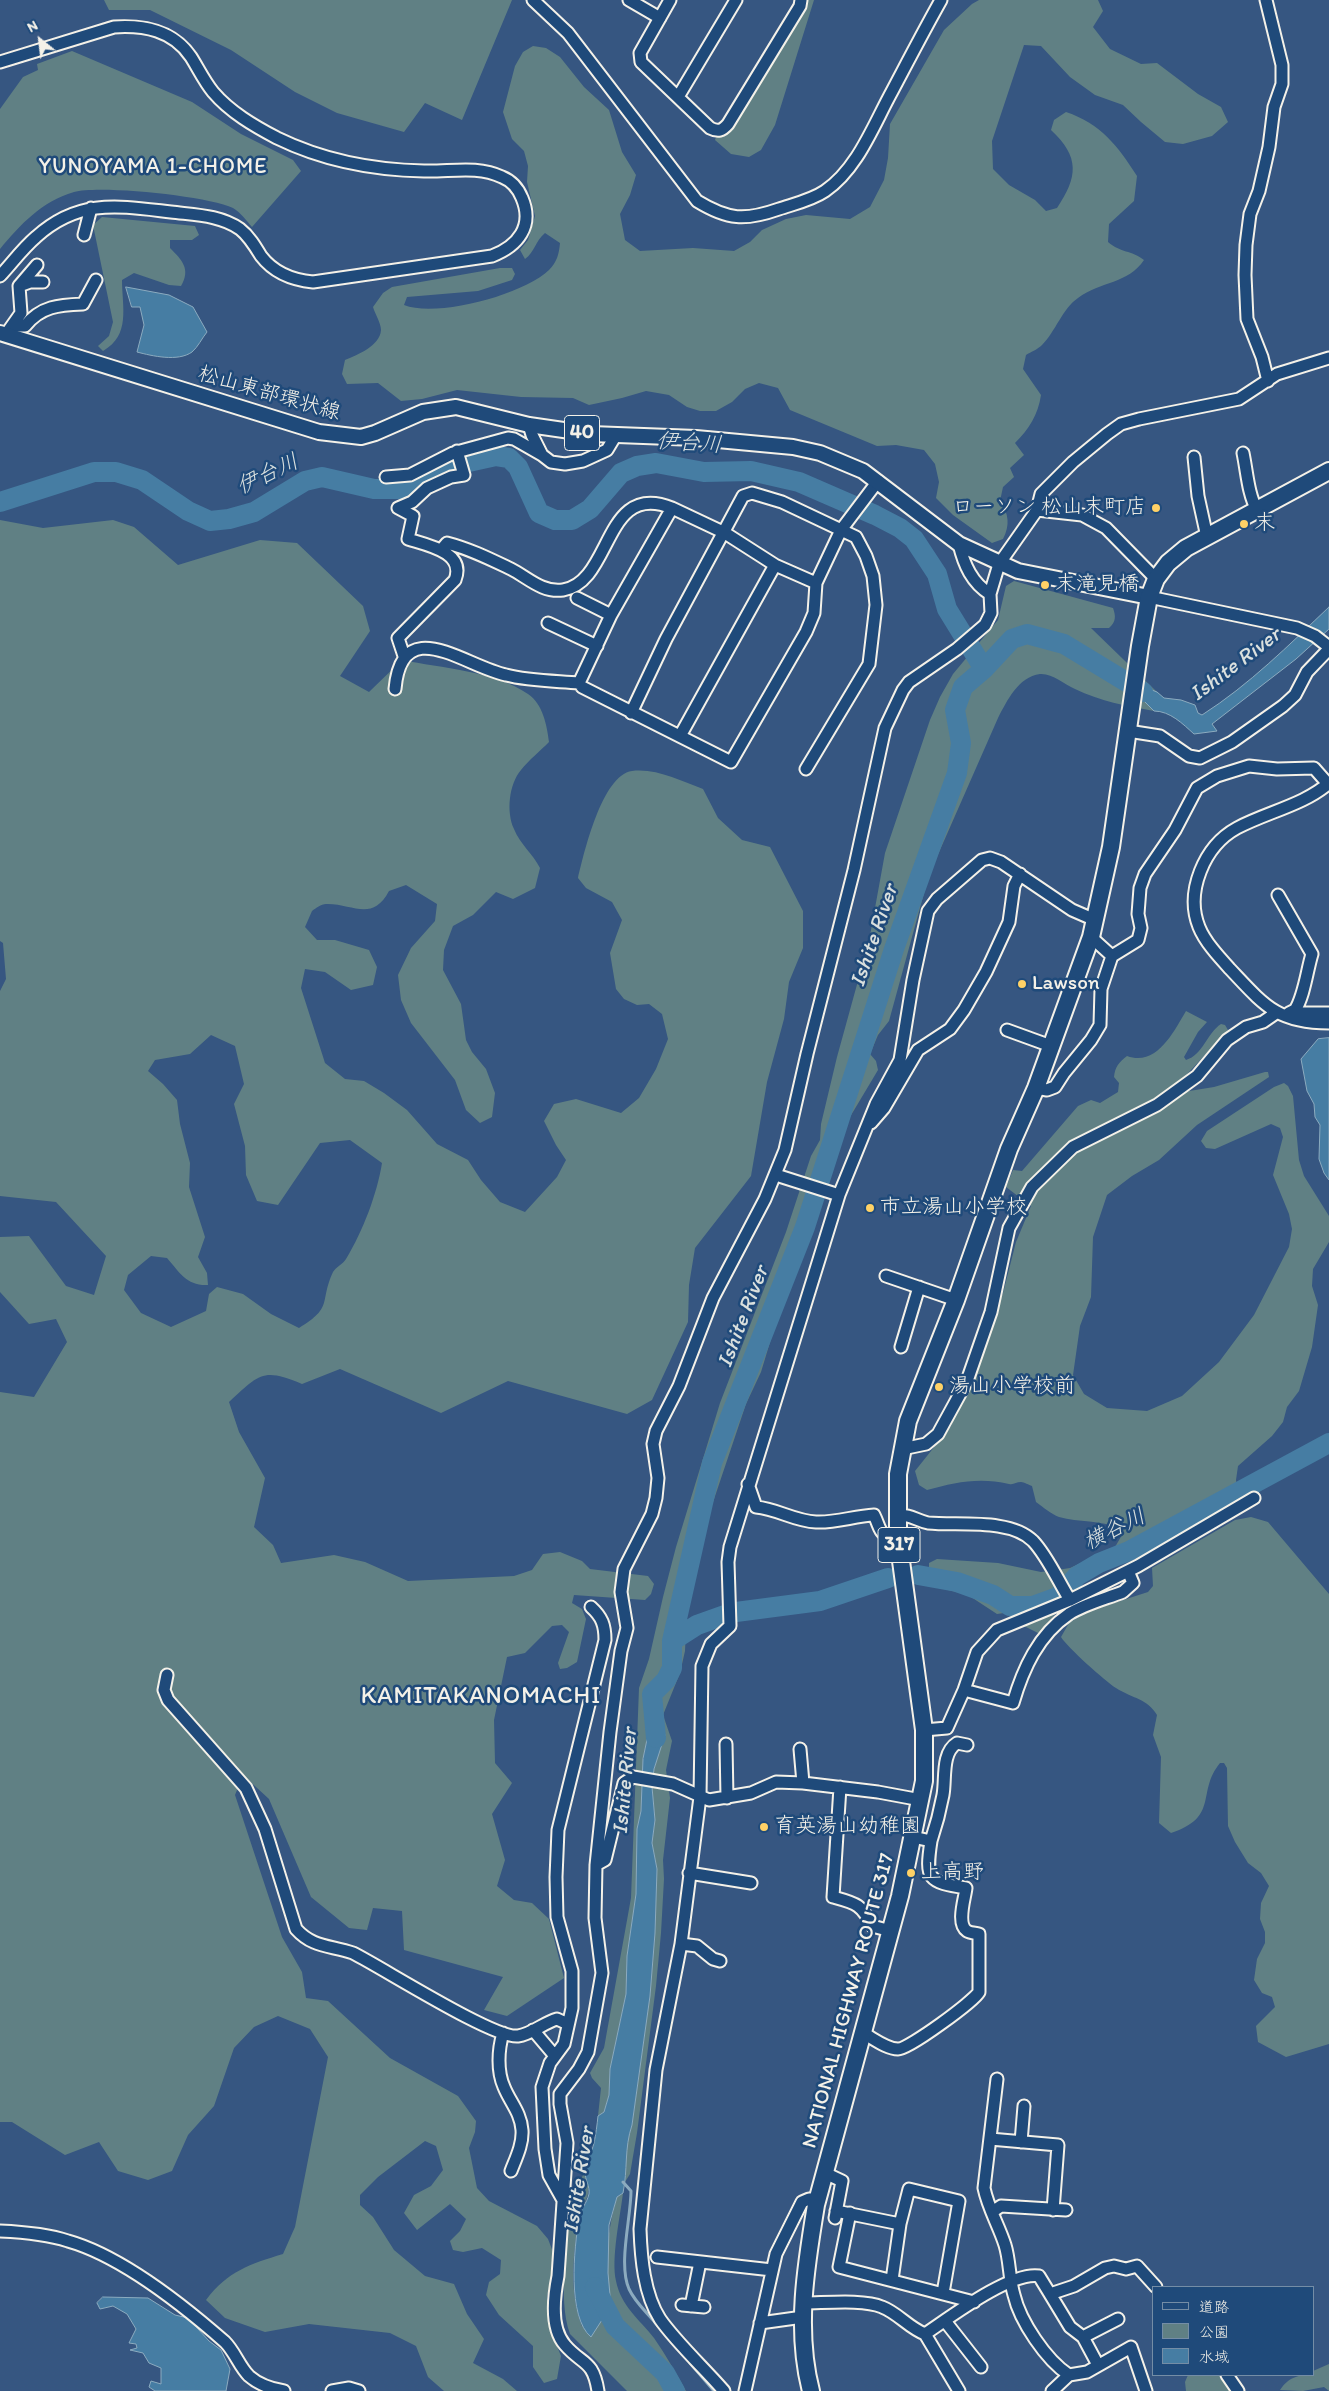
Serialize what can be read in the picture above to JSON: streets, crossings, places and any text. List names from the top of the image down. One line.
{"streets":{"highway":["317","NATIONAL HIGHWAY ROUTE 317"],"main road":["松山東部環状線","40"]},"crossings":[["松山東部環状線","NATIONAL HIGHWAY ROUTE 317"]],"districts":["YUNOYAMA 1-CHOME","KAMITAKANOMACHI"],"water":["伊台川","Ishite River","横谷川"],"places":["ローソン 松山末町店","末","末滝見橋","Lawson","市立湯山小学校","湯山小学校前","育英湯山幼稚園","上高野"],"legend":["道路","公園","水域"],"north":"top left"}
